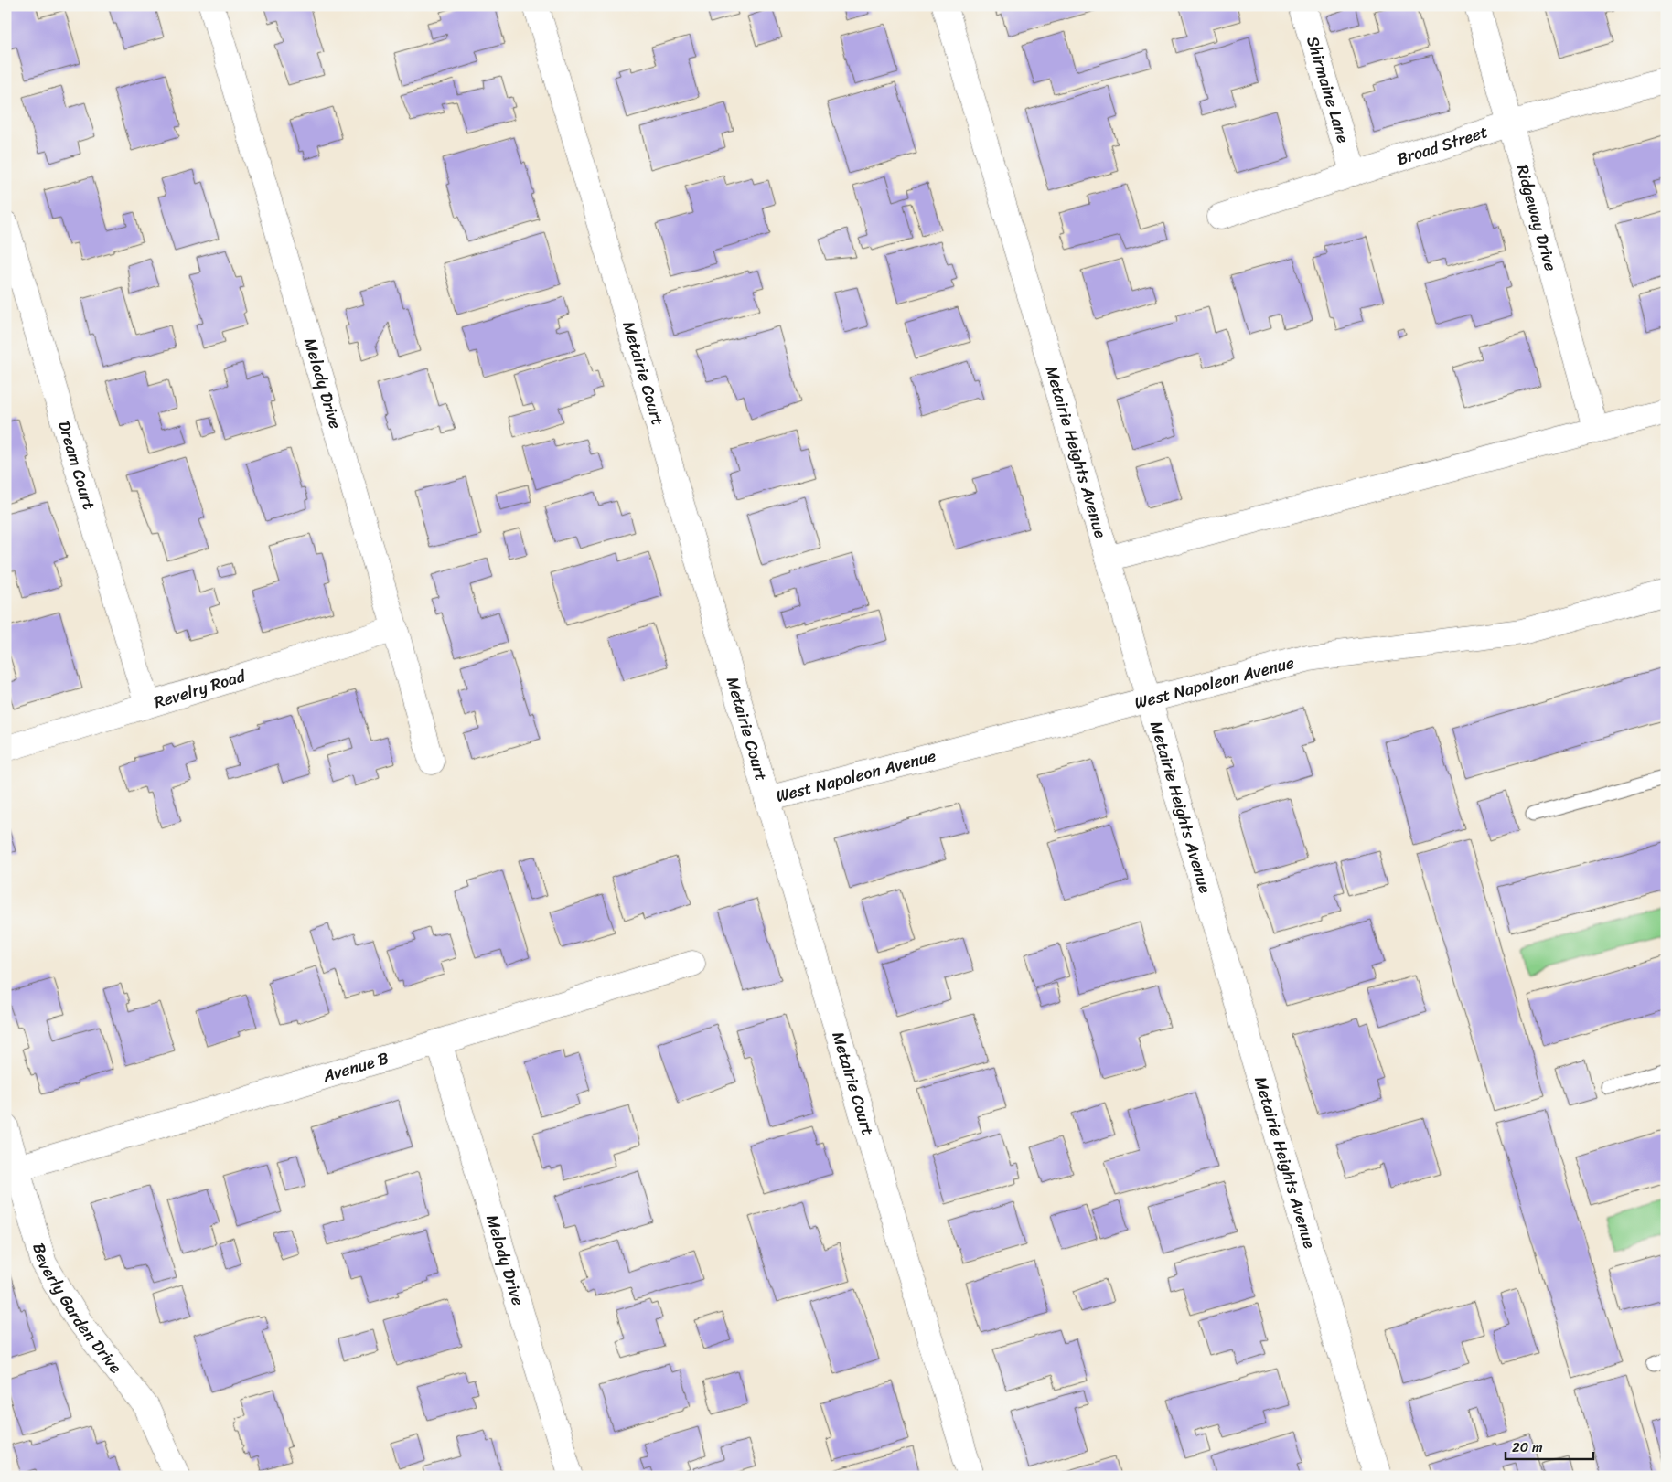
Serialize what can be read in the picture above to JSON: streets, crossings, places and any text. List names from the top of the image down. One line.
{"streets":{"street":["Shirmaine Lane","Broad Street","Ridgeway Drive","Metairie Court","Melody Drive","Metairie Heights Avenue","Dream Court","West Napoleon Avenue","Revelry Road","Avenue B","Beverly Garden Drive"]},"crossings":[["Shirmaine Lane","Broad Street"],["Broad Street","Ridgeway Drive"],["Metairie Court","West Napoleon Avenue"],["Melody Drive","Revelry Road"],["Melody Drive","Avenue B"],["Metairie Heights Avenue","West Napoleon Avenue"],["Dream Court","Revelry Road"],["Avenue B","Beverly Garden Drive"]],"scale_bar":"20 m"}
